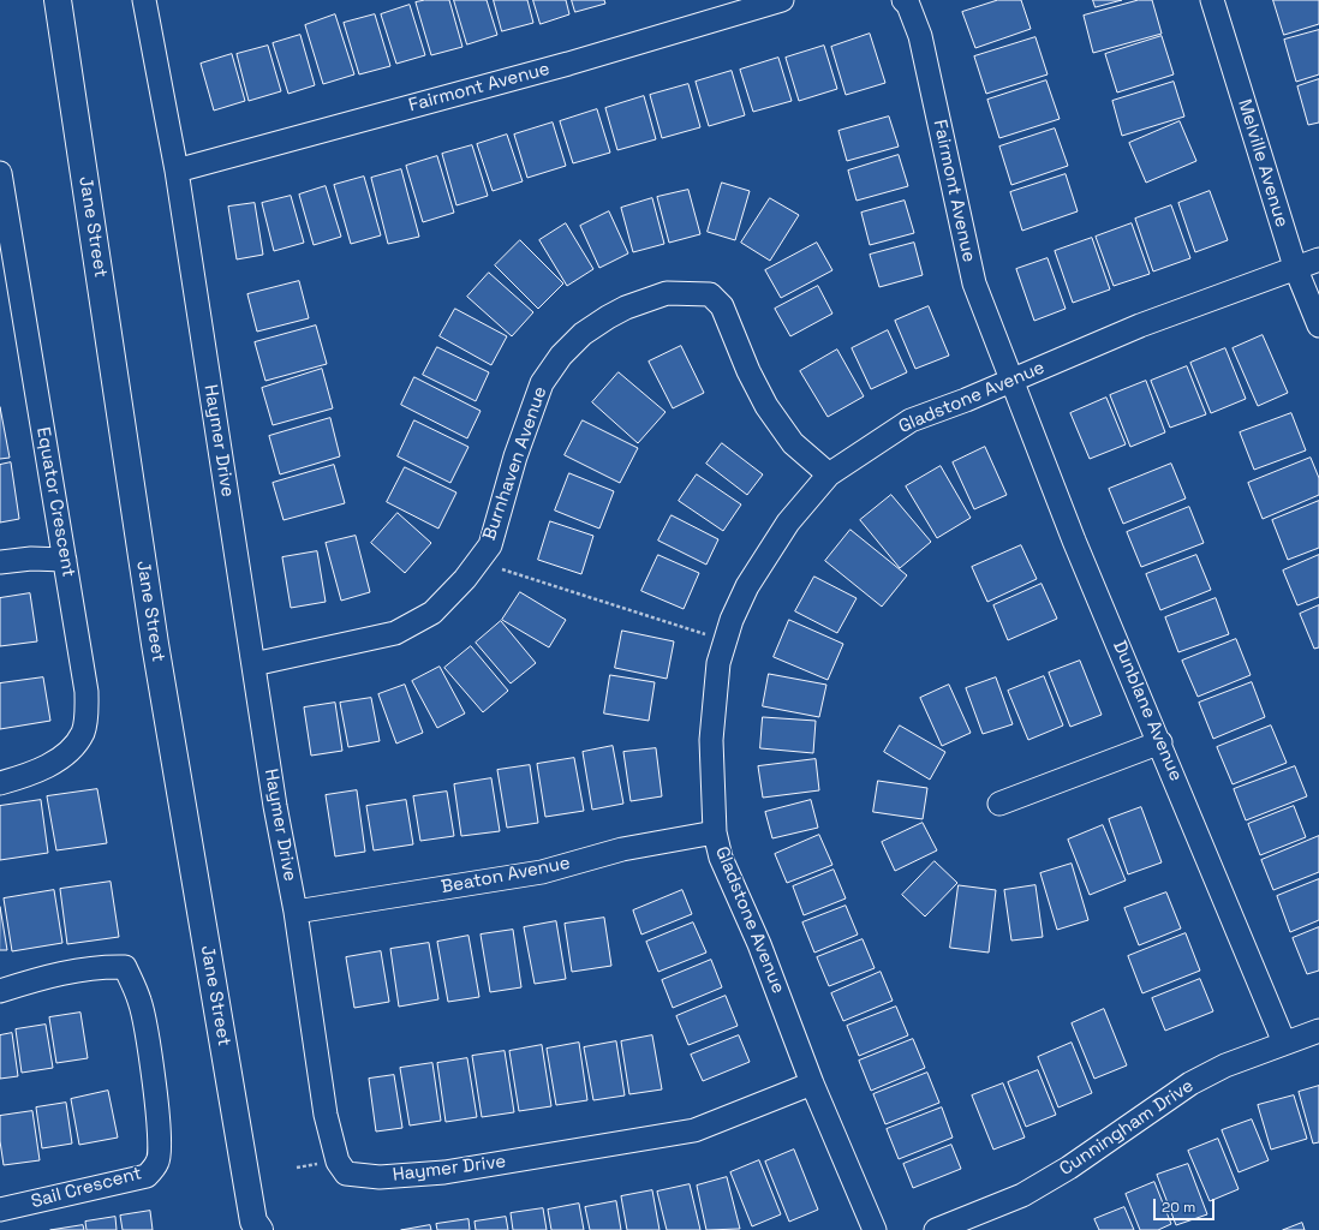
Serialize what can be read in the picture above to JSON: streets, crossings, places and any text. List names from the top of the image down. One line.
{"streets":{"main road":["Jane Street"],"street":["Fairmont Avenue","Melville Avenue","Gladstone Avenue","Haymer Drive","Burnhaven Avenue","Equator Crescent","Dunblane Avenue","Beaton Avenue","Cunningham Drive","Sail Crescent"]},"crossings":[["Fairmont Avenue","Gladstone Avenue"],["Fairmont Avenue","Haymer Drive"],["Fairmont Avenue","Dunblane Avenue"],["Melville Avenue","Gladstone Avenue"],["Gladstone Avenue","Haymer Drive"],["Gladstone Avenue","Burnhaven Avenue"],["Gladstone Avenue","Dunblane Avenue"],["Gladstone Avenue","Beaton Avenue"],["Haymer Drive","Burnhaven Avenue"],["Haymer Drive","Beaton Avenue"],["Dunblane Avenue","Cunningham Drive"]],"scale_bar":"20 m"}
